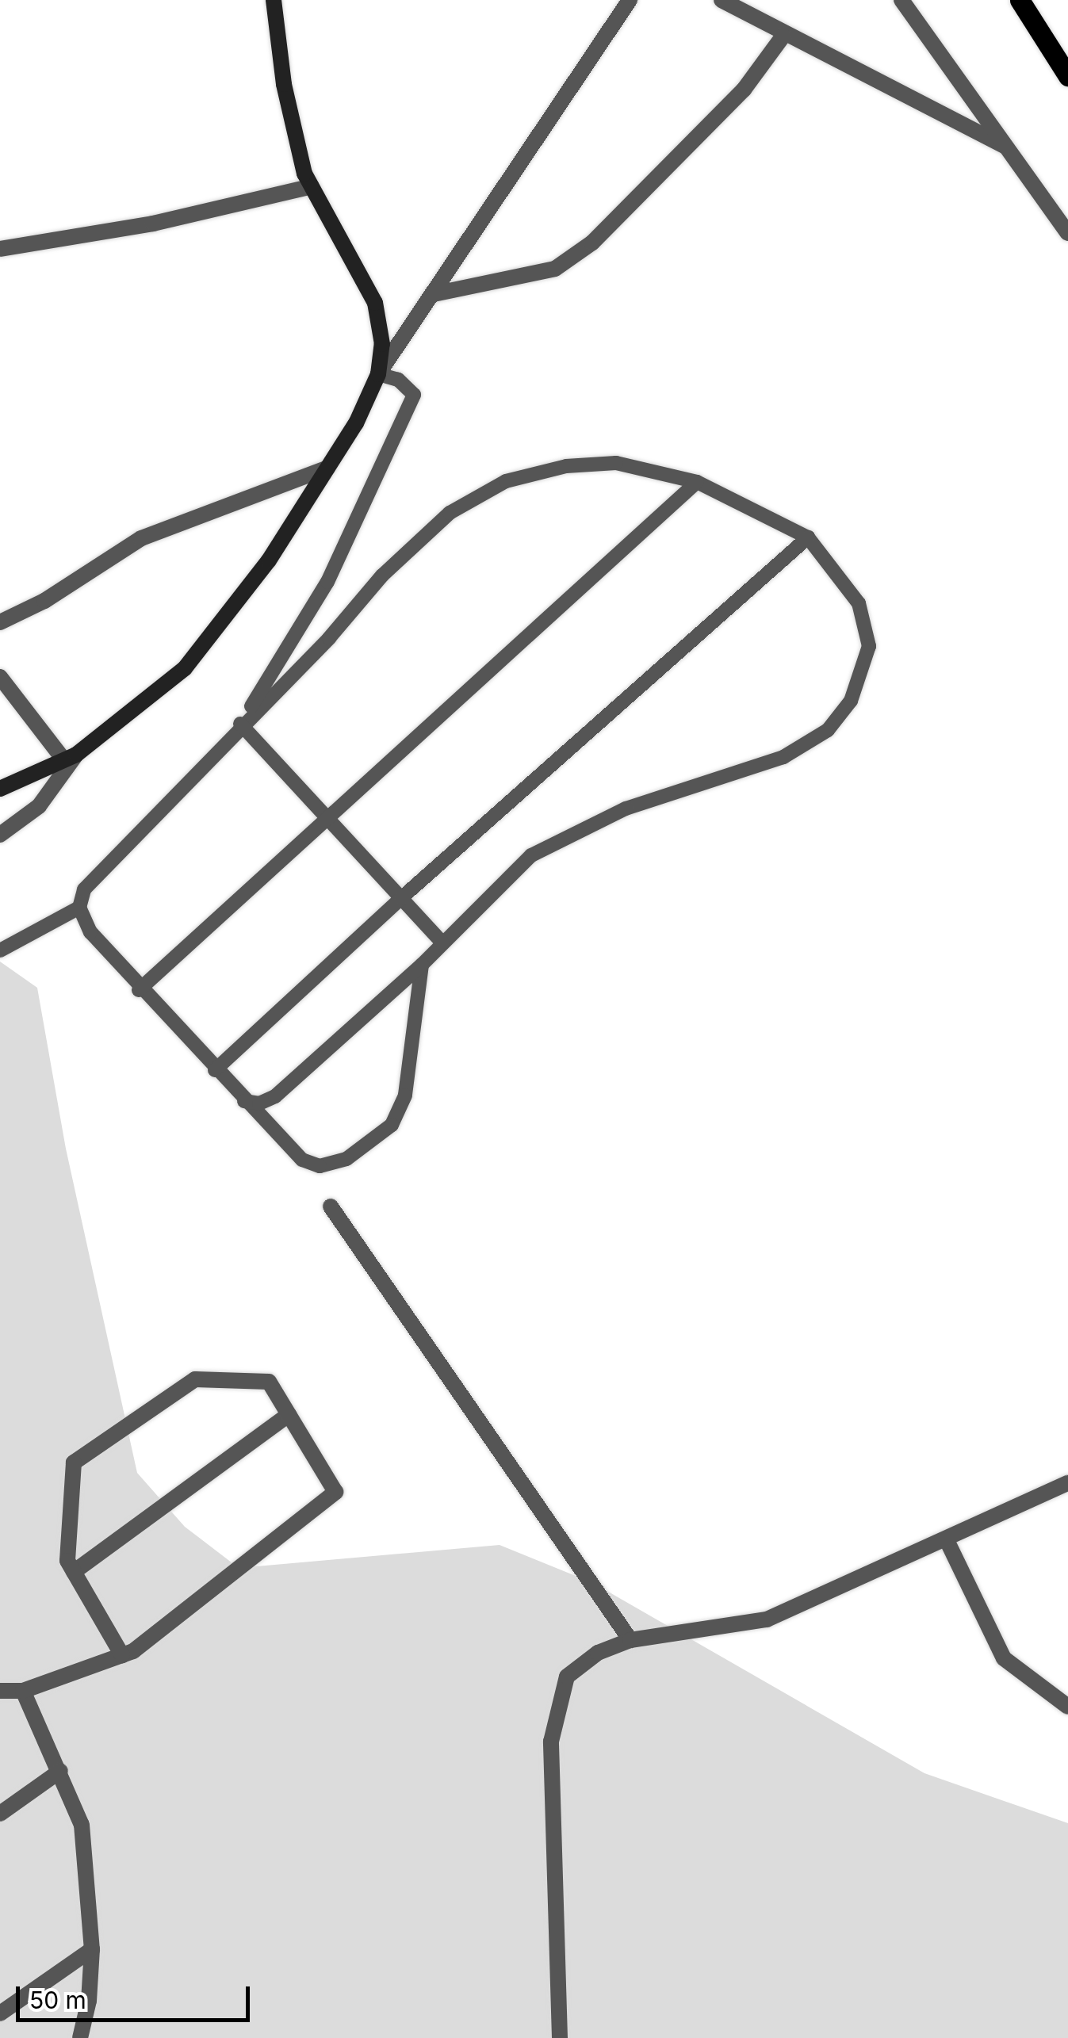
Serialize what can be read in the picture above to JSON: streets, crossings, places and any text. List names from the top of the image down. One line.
{"scale_bar":"50 m"}
